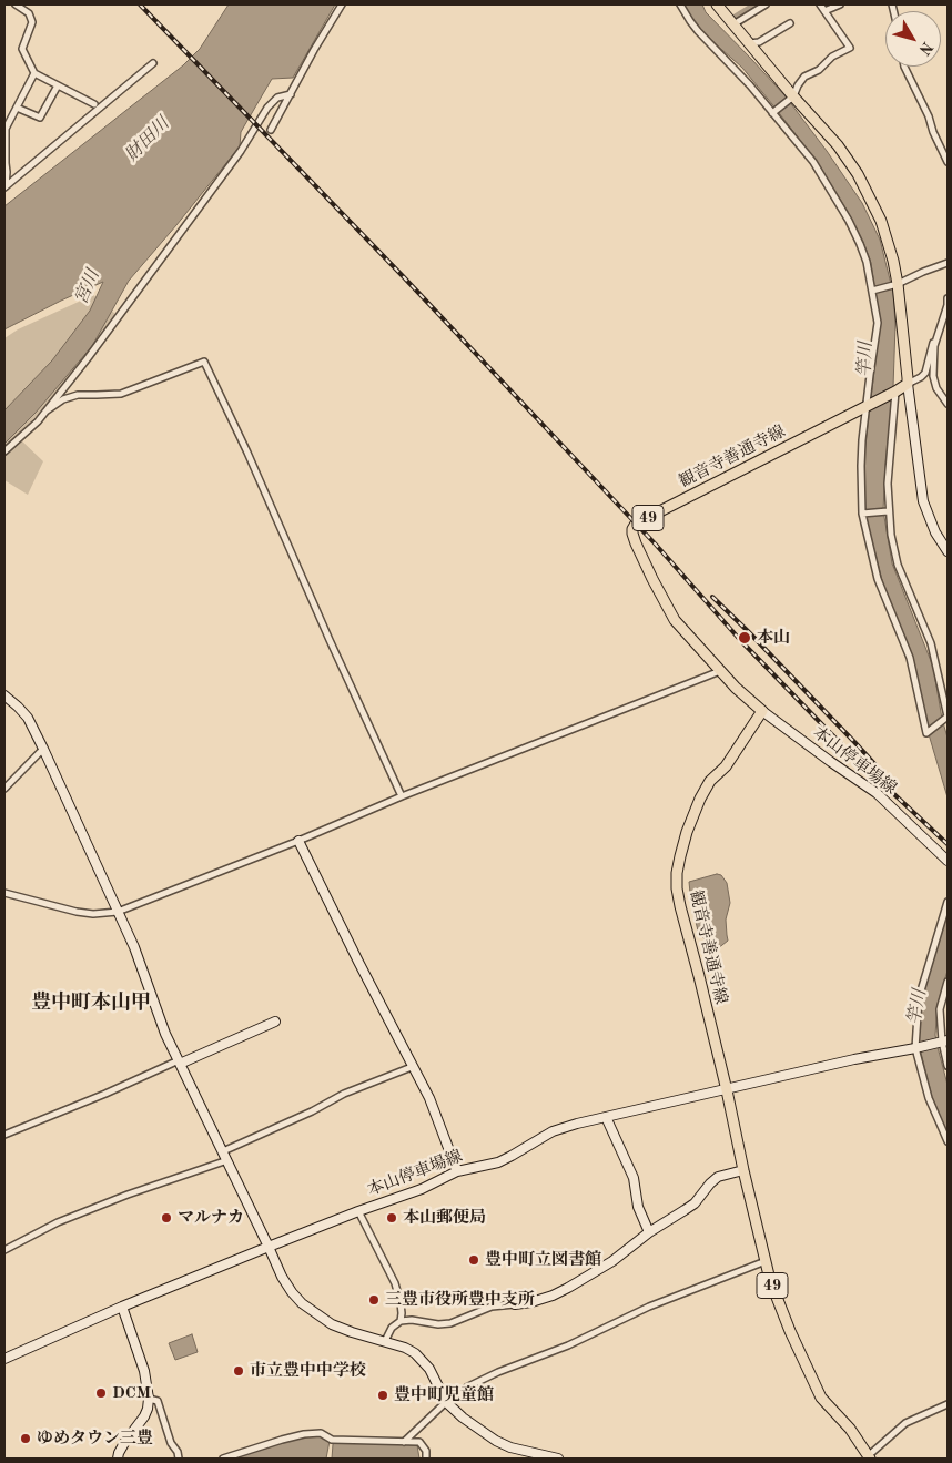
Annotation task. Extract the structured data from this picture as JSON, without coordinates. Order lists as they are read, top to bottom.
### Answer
{
  "streets": {
    "main road": ["観音寺善通寺線", "49"],
    "street": ["本山停車場線"]
  },
  "crossings": [
    ["観音寺善通寺線", "本山停車場線"]
  ],
  "districts": ["豊中町本山甲"],
  "water": ["財田川", "宮川", "竿川"],
  "places": [
    "本山",
    "マルナカ",
    "本山郵便局",
    "豊中町立図書館",
    "三豊市役所豊中支所",
    "市立豊中中学校",
    "DCM",
    "豊中町児童館",
    "ゆめタウン三豊"
  ],
  "north": "bottom right"
}
